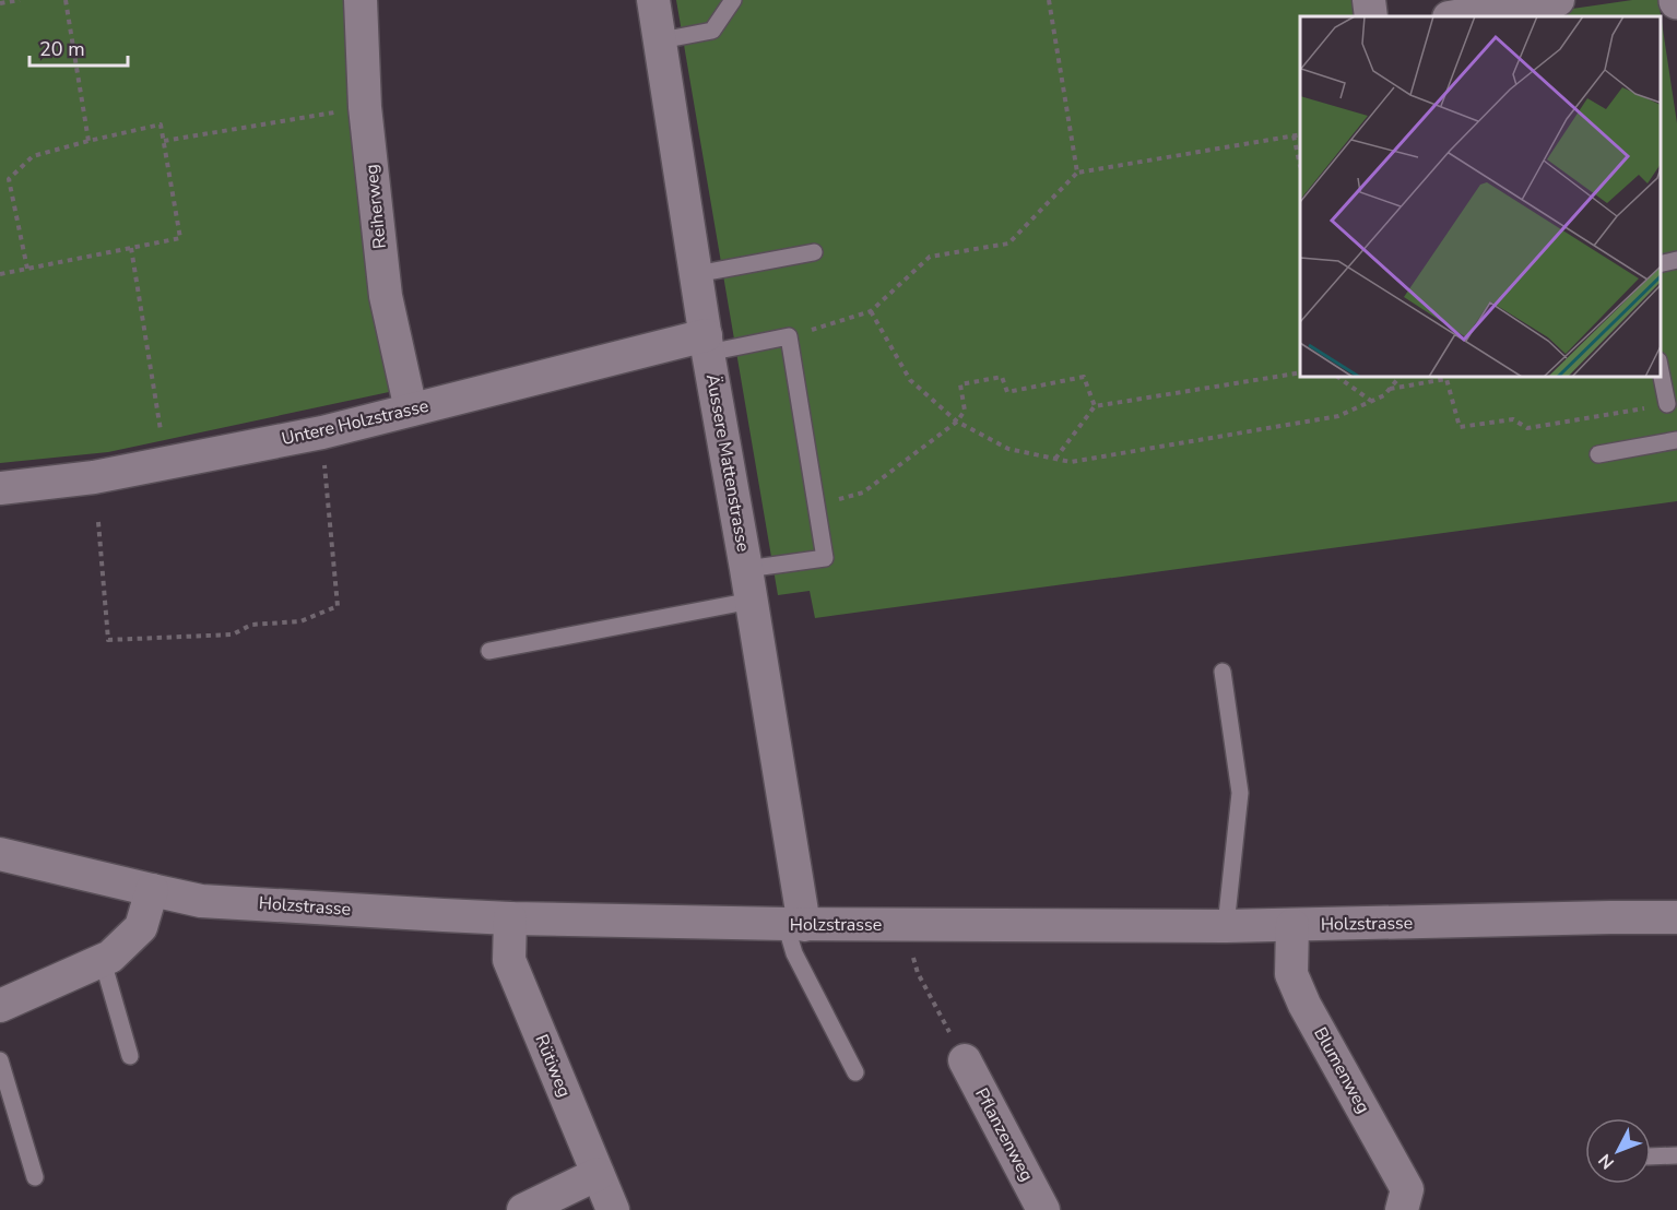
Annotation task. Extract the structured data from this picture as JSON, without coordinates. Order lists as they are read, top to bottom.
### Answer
{
  "streets": {
    "street": [
      "Reiherweg",
      "Untere Holzstrasse",
      "Äussere Mattenstrasse",
      "Holzstrasse",
      "Rütiweg",
      "Blumenweg",
      "Pflanzenweg"
    ]
  },
  "crossings": [
    ["Reiherweg", "Untere Holzstrasse"],
    ["Untere Holzstrasse", "Äussere Mattenstrasse"],
    ["Äussere Mattenstrasse", "Holzstrasse"],
    ["Holzstrasse", "Rütiweg"],
    ["Holzstrasse", "Blumenweg"]
  ],
  "scale_bar": "20 m",
  "north": "bottom left"
}
